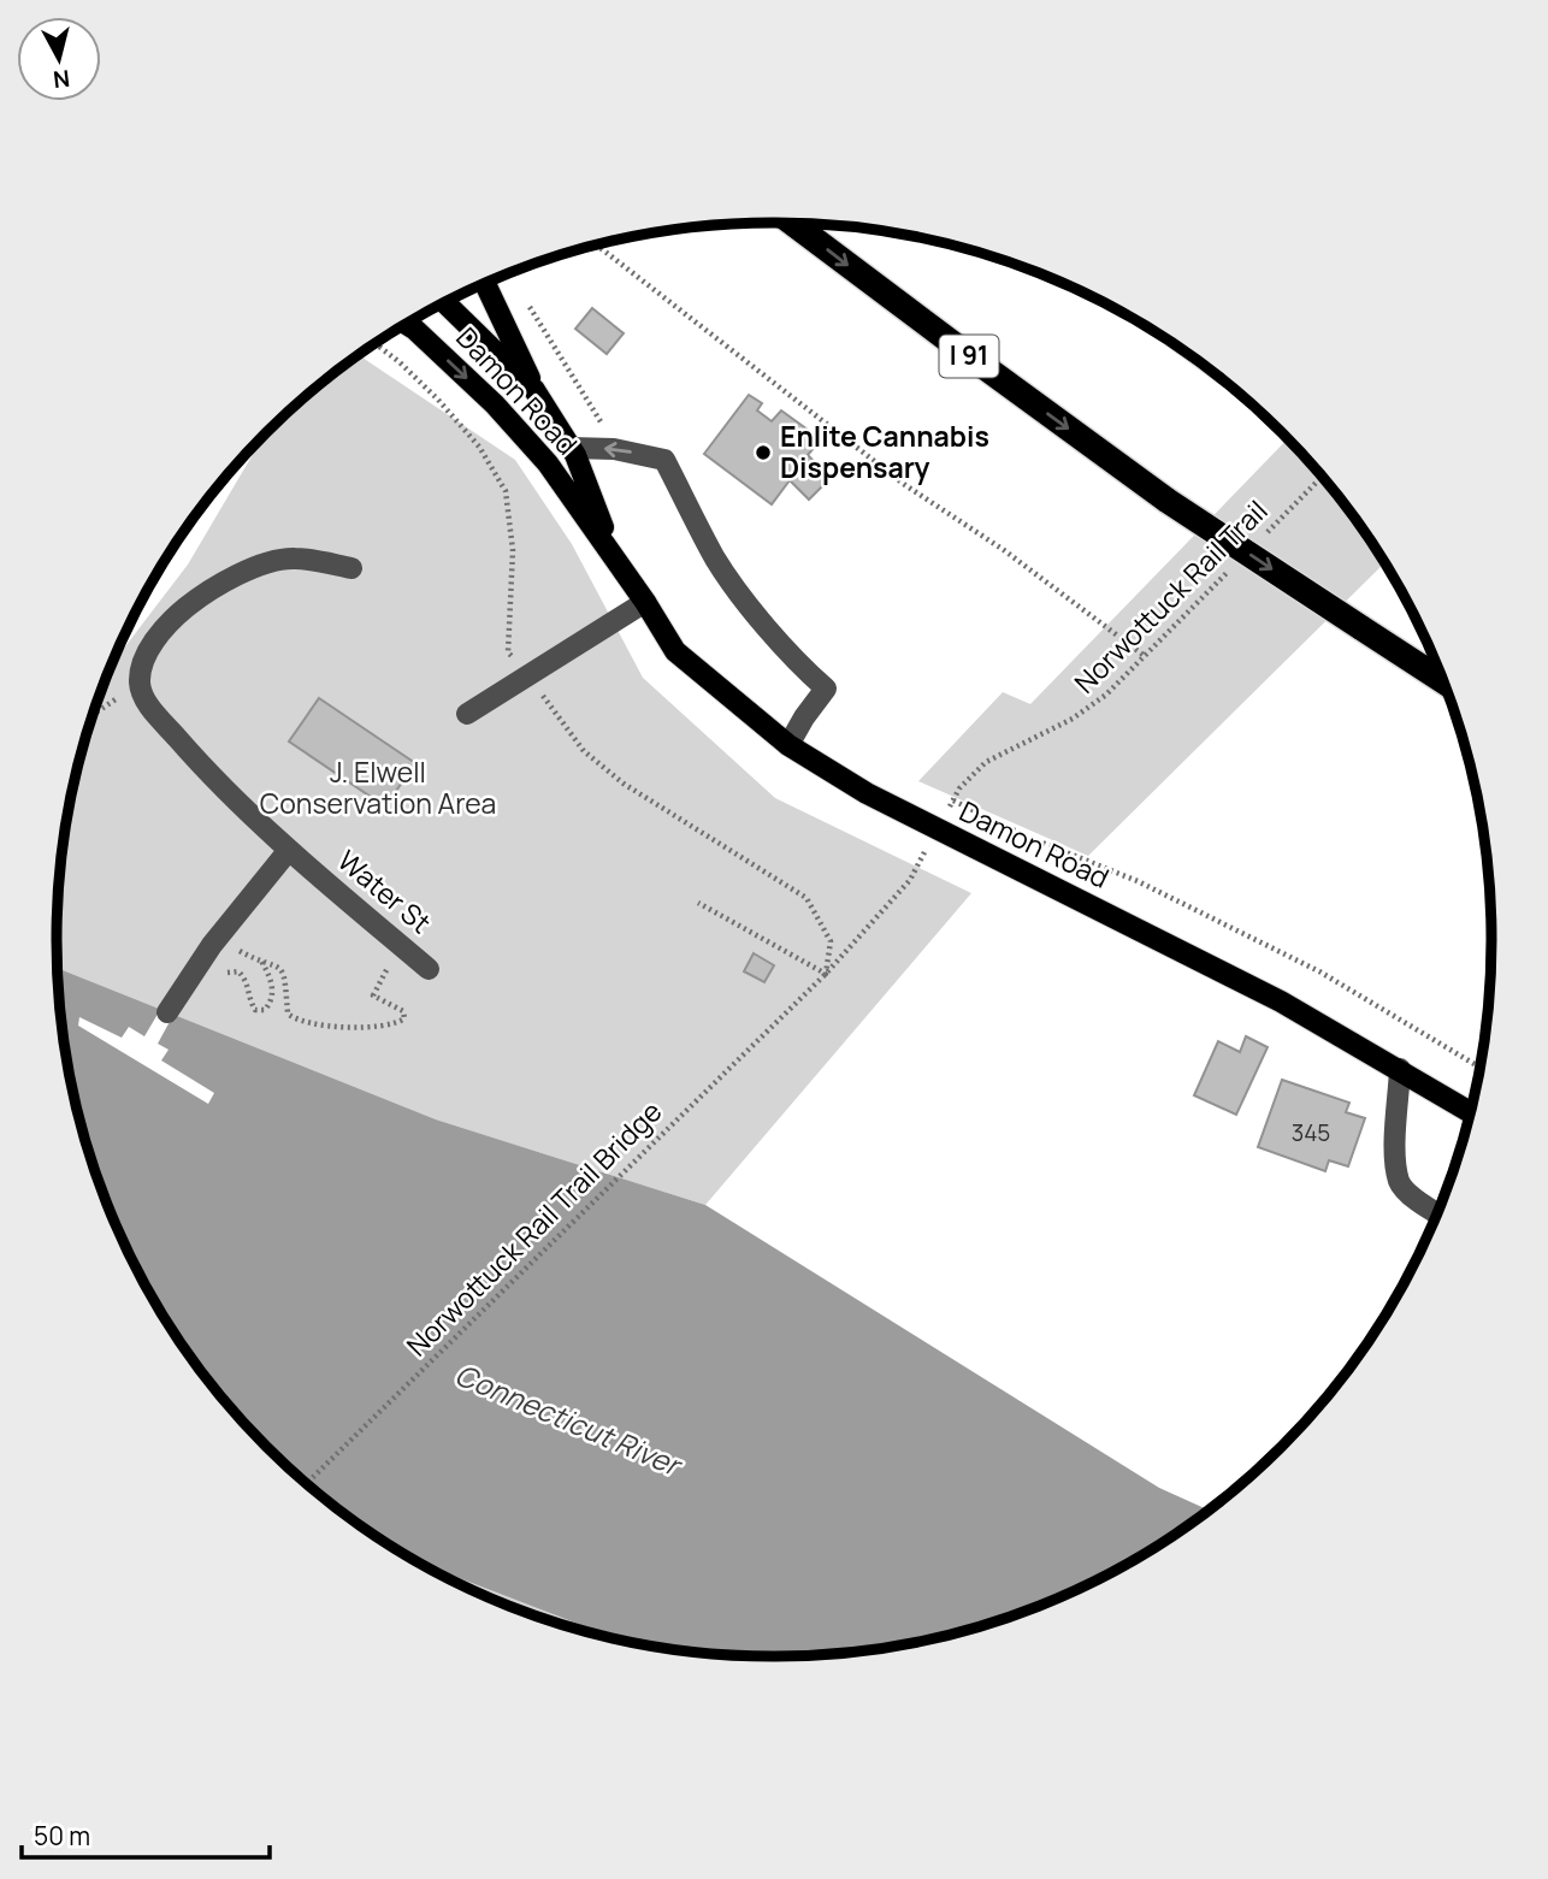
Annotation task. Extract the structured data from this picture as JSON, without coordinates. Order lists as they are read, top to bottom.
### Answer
{
  "streets": {
    "highway": ["I 91"],
    "main road": ["Damon Road"],
    "lane": ["Water St"],
    "path": ["Norwottuck Rail Trail", "Norwottuck Rail Trail Bridge"]
  },
  "water": ["Connecticut River"],
  "parks": ["J. Elwell Conservation Area"],
  "places": ["Enlite Cannabis Dispensary"],
  "house_numbers": ["345"],
  "scale_bar": "50 m",
  "north": "bottom"
}
